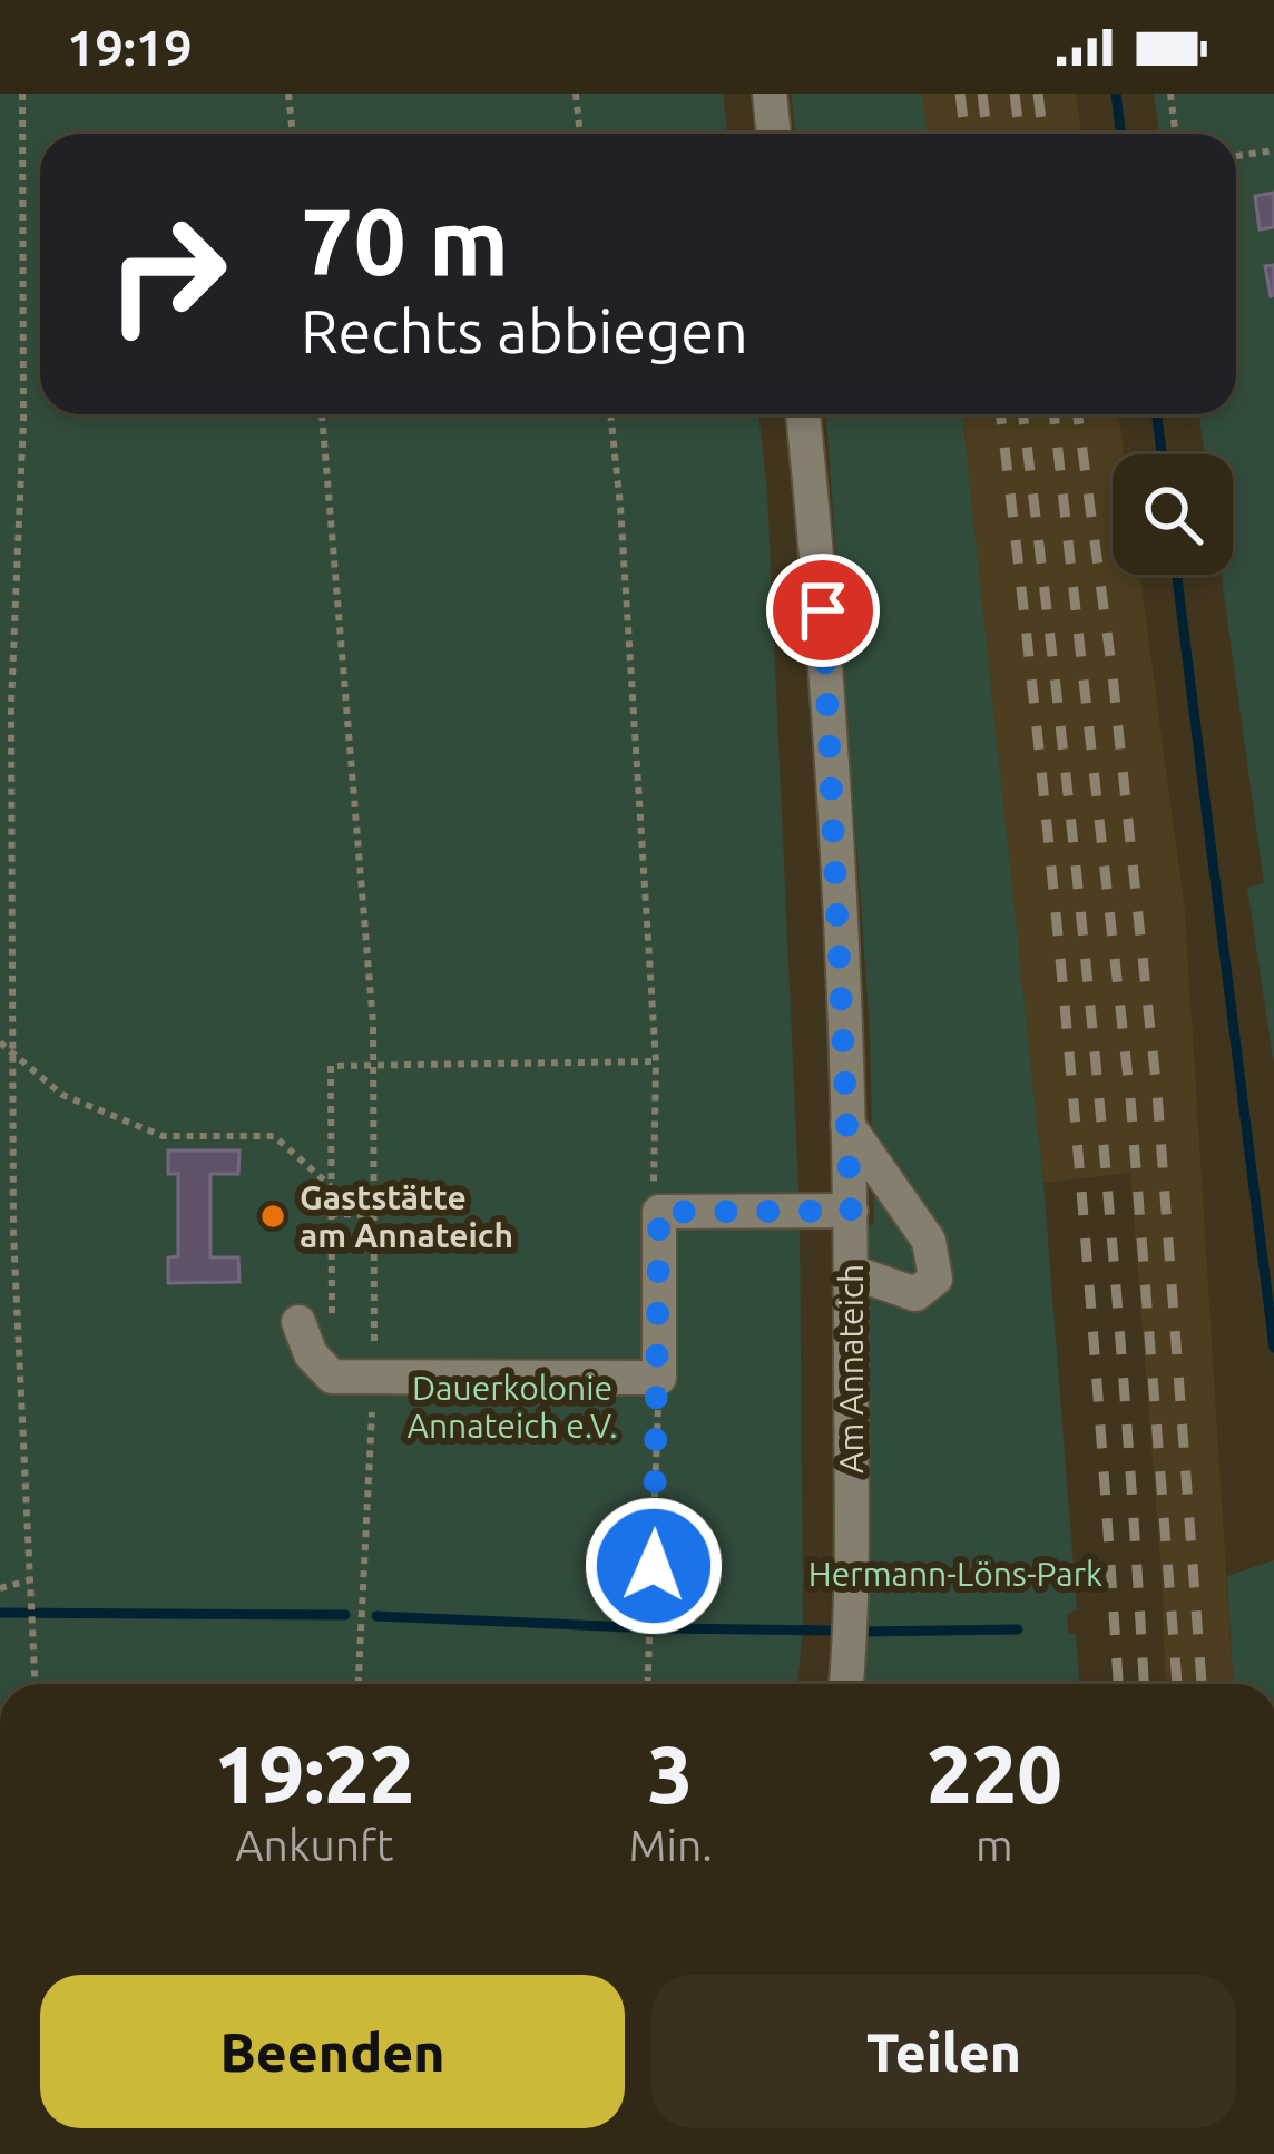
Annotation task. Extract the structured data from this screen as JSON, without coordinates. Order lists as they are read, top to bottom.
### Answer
{
  "streets": {
    "street": ["Am Annateich"]
  },
  "parks": ["Dauerkolonie Annateich e.V.", "Hermann-Löns-Park"],
  "places": ["Gaststätte am Annateich"],
  "page": {
    "status": "19:19",
    "turn": ["70 m", "Rechts abbiegen"],
    "eta": [
      "19:22",
      "Ankunft",
      "3",
      "Min.",
      "220",
      "m"
    ],
    "buttons": ["Beenden", "Teilen"]
  }
}
